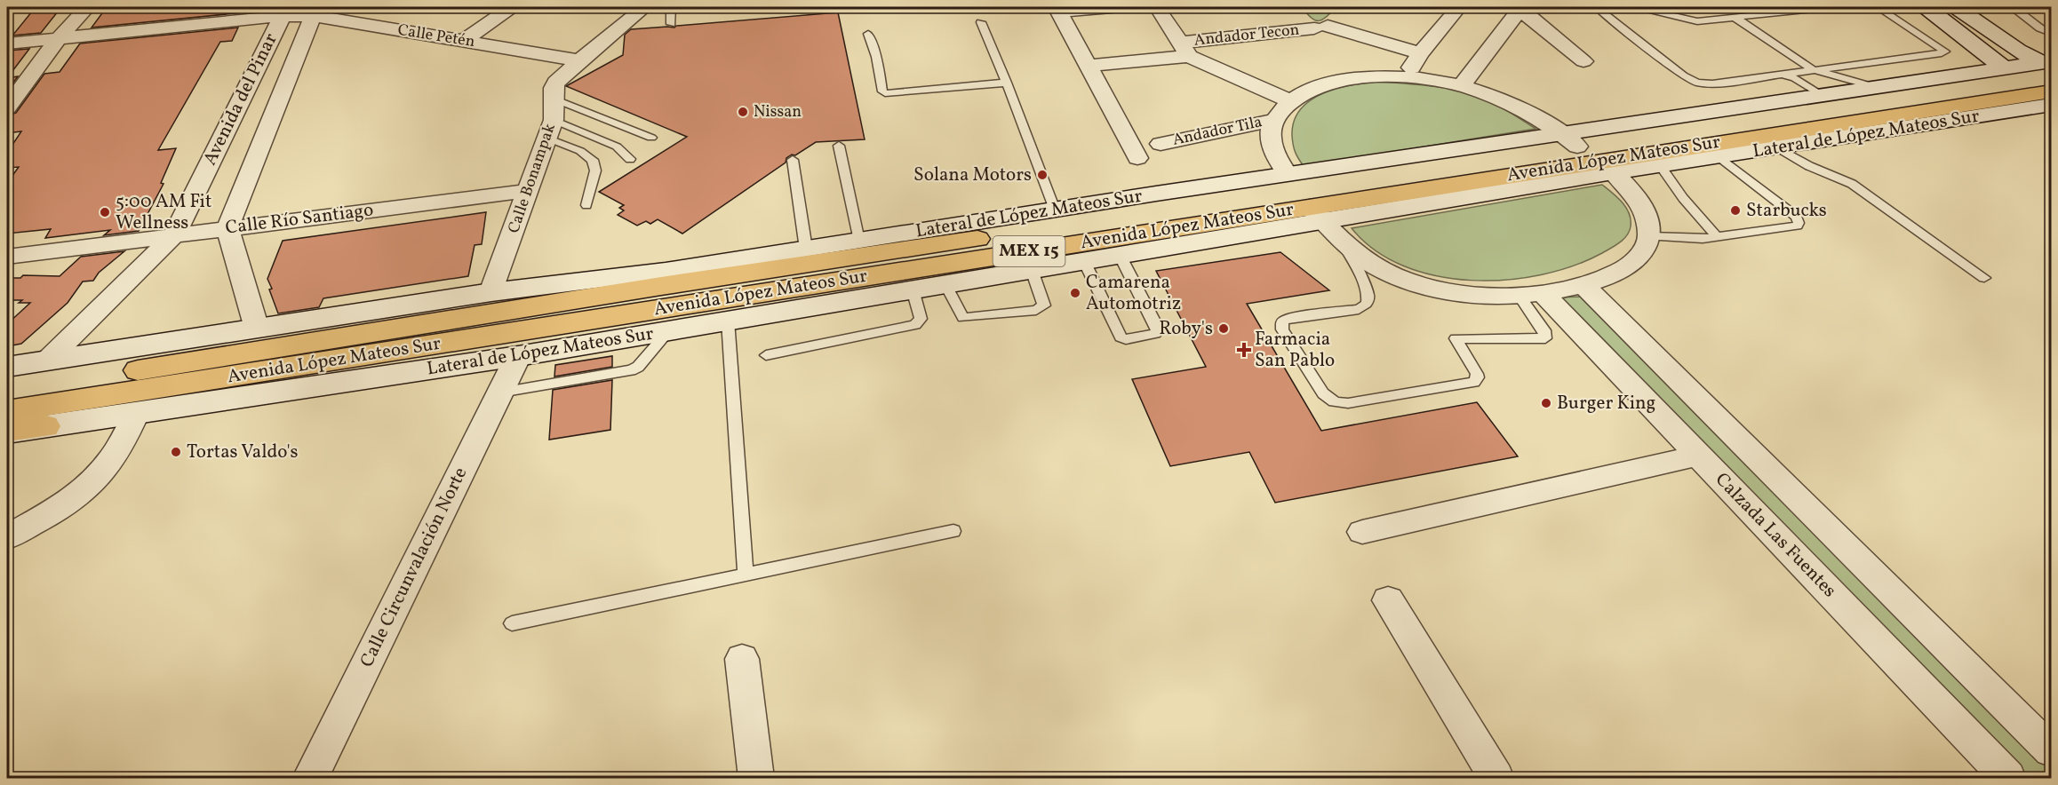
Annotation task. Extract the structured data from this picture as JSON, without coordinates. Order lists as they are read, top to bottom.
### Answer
{
  "streets": {
    "main road": ["Lateral de López Mateos Sur", "Avenida López Mateos Sur", "MEX 15"],
    "street": [
      "Andador Tecon",
      "Calle Petén",
      "Avenida del Pinar",
      "Andador Tila",
      "Calle Bonampak",
      "Calle Río Santiago",
      "Calzada Las Fuentes",
      "Calle Circunvalación Norte"
    ]
  },
  "crossings": [
    ["Calle Petén", "Avenida del Pinar"],
    ["Calle Petén", "Calle Bonampak"],
    ["Avenida del Pinar", "Calle Río Santiago"],
    ["Lateral de López Mateos Sur", "Avenida López Mateos Sur"],
    ["Lateral de López Mateos Sur", "Calle Circunvalación Norte"],
    ["Calle Bonampak", "Calle Río Santiago"]
  ],
  "places": {
    "other": [
      "Nissan",
      "Solana Motors",
      "Starbucks",
      "5:00 AM Fit Wellness",
      "Camarena Automotriz",
      "Roby's",
      "Burger King",
      "Tortas Valdo's"
    ],
    "health": ["Farmacia San Pablo"]
  }
}
